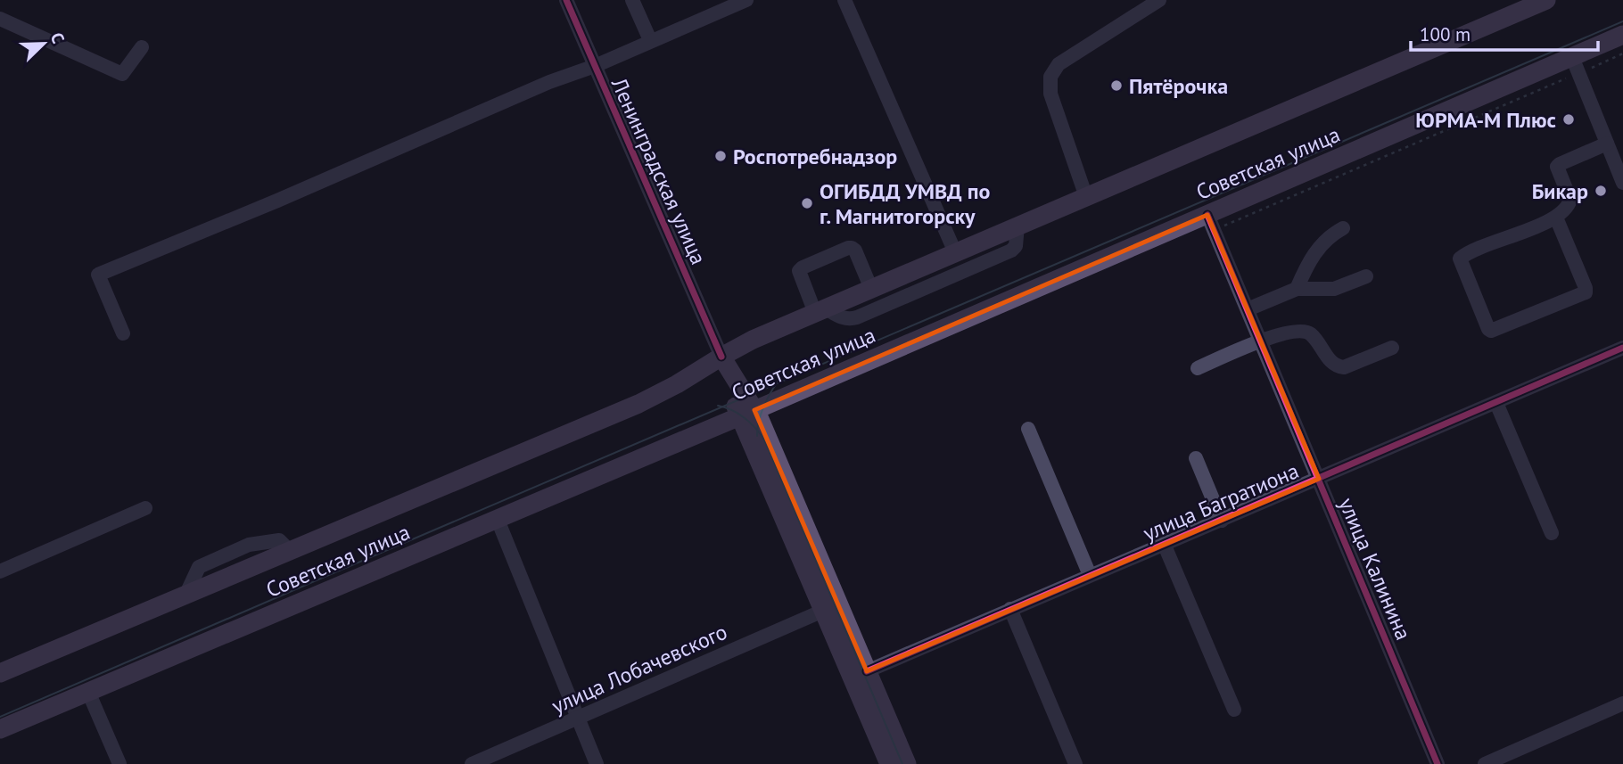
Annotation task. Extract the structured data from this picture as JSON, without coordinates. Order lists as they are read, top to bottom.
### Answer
{
  "streets": {
    "main road": ["Советская улица", "Ленинградская улица"],
    "street": ["улица Багратиона", "улица Калинина", "улица Лобачевского"]
  },
  "crossings": [
    ["Советская улица", "Ленинградская улица"],
    ["Советская улица", "улица Калинина"],
    ["Ленинградская улица", "улица Багратиона"],
    ["Ленинградская улица", "улица Лобачевского"],
    ["улица Багратиона", "улица Калинина"]
  ],
  "places": [
    "Пятёрочка",
    "ЮРМА-М Плюс",
    "Роспотребнадзор",
    "Бикар",
    "ОГИБДД УМВД по г. Магнитогорску"
  ],
  "scale_bar": "100 m",
  "north": "top right"
}
